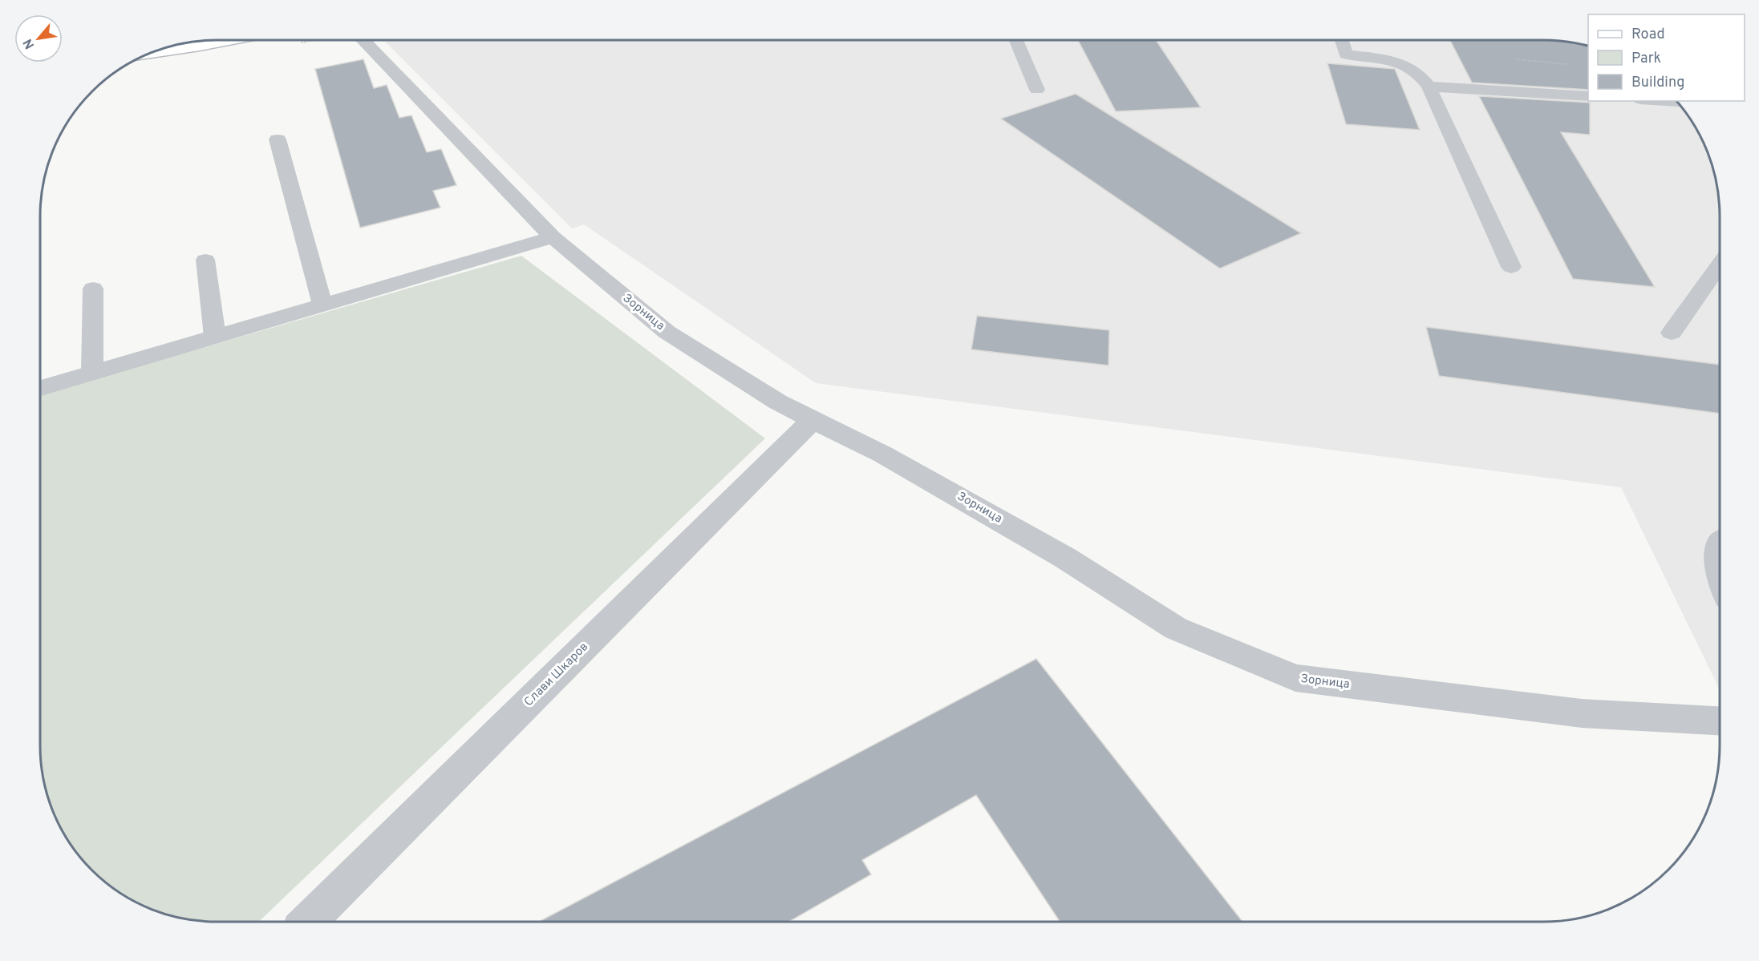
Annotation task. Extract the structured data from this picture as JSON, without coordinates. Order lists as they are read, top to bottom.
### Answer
{
  "streets": {
    "street": ["Зорница", "Слави Шкаров"]
  },
  "crossings": [
    ["Зорница", "Слави Шкаров"]
  ],
  "legend": ["Road", "Park", "Building"],
  "north": "bottom left"
}
